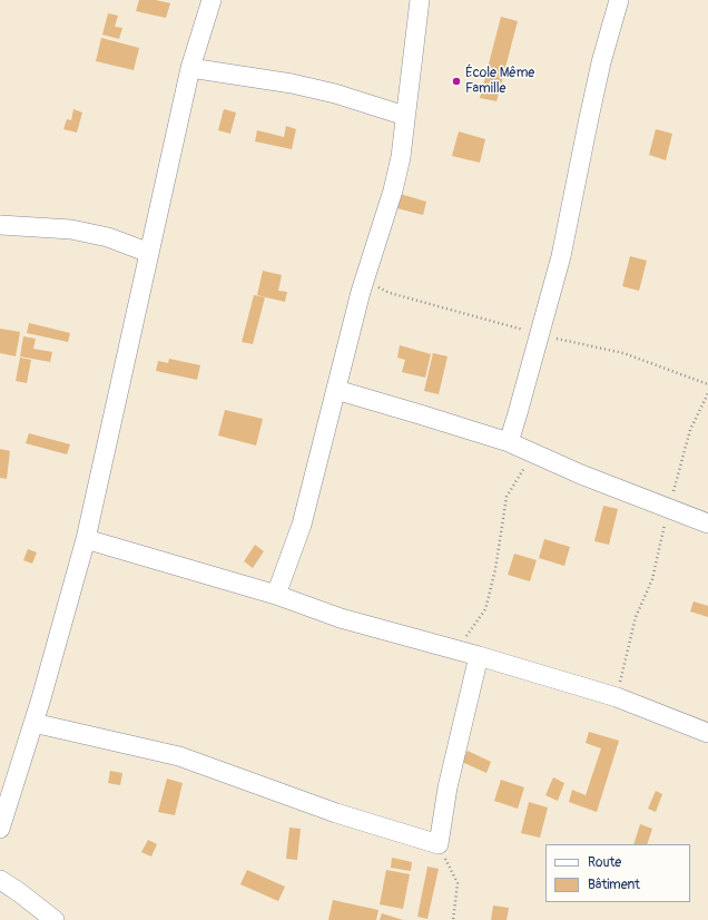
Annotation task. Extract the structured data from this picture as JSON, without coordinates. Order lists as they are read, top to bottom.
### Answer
{
  "places": ["École Même Famille"],
  "legend": ["Route", "Bâtiment"]
}
